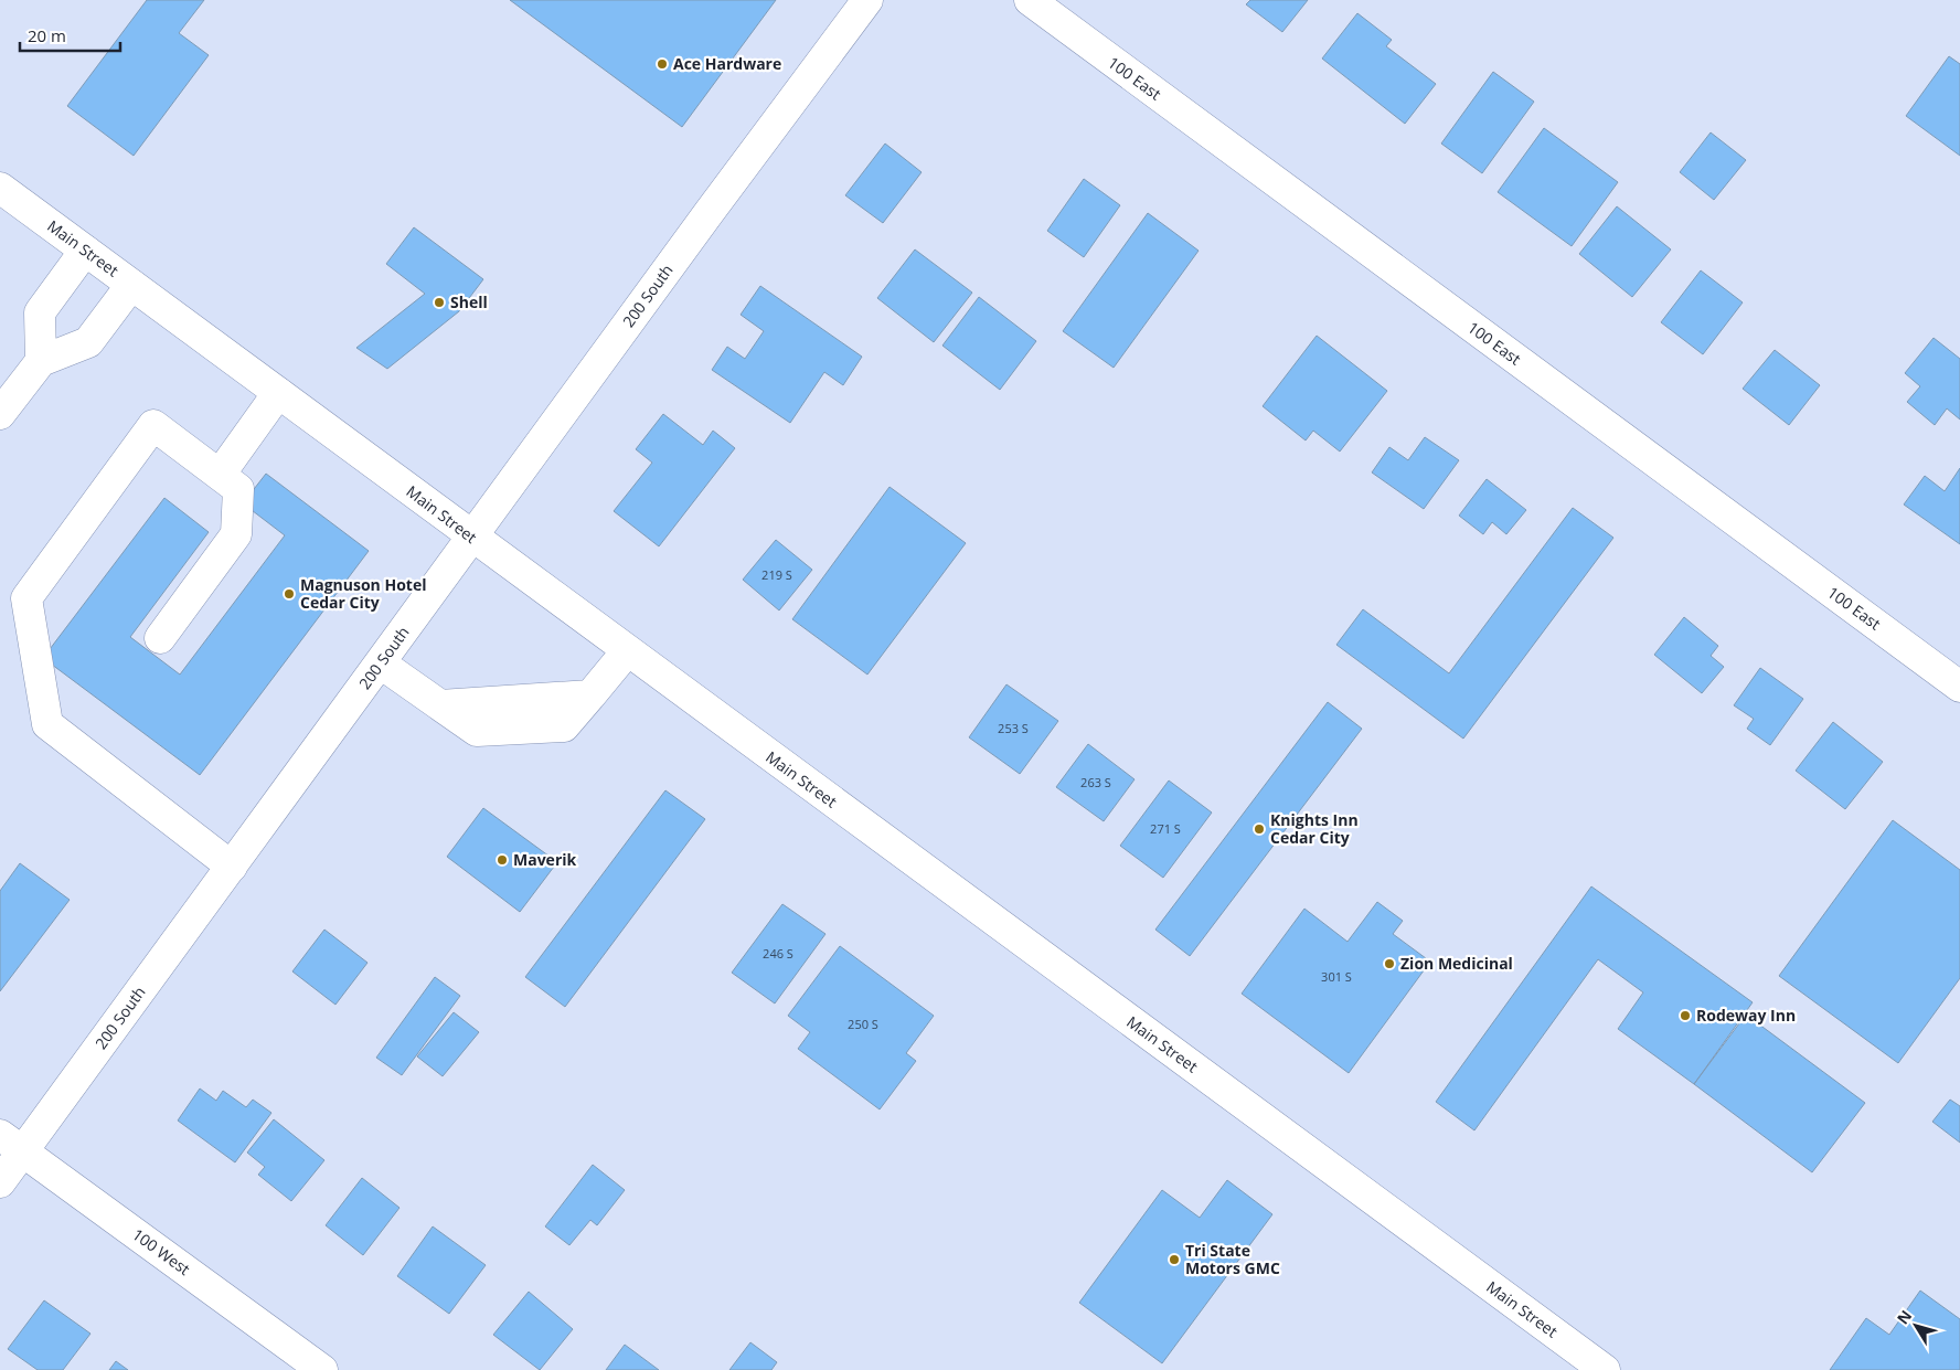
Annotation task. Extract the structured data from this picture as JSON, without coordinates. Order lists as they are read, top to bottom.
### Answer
{
  "streets": {
    "street": [
      "100 East",
      "Main Street",
      "200 South",
      "100 West"
    ]
  },
  "crossings": [
    ["Main Street", "200 South"],
    ["200 South", "100 West"]
  ],
  "places": [
    "Ace Hardware",
    "Shell",
    "Magnuson Hotel Cedar City",
    "Knights Inn Cedar City",
    "Maverik",
    "Zion Medicinal",
    "Rodeway Inn",
    "Tri State Motors GMC"
  ],
  "house_numbers": [
    "219 S",
    "253 S",
    "263 S",
    "271 S",
    "246 S",
    "301 S",
    "250 S"
  ],
  "scale_bar": "20 m",
  "north": "top left"
}
